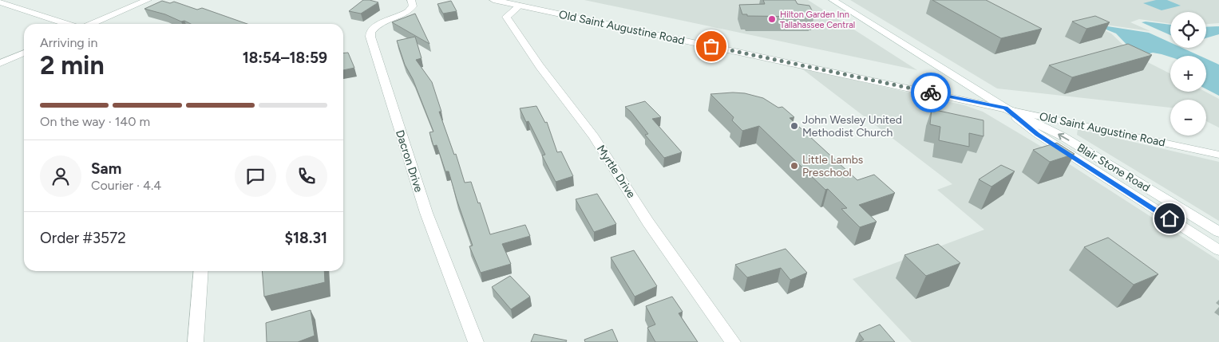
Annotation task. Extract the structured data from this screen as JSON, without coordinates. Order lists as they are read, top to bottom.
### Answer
{
  "streets": {
    "street": [
      "Old Saint Augustine Road",
      "Dacron Drive",
      "Blair Stone Road",
      "Myrtle Drive"
    ]
  },
  "crossings": [
    ["Old Saint Augustine Road", "Blair Stone Road"],
    ["Old Saint Augustine Road", "Myrtle Drive"]
  ],
  "places": ["Hilton Garden Inn Tallahassee Central", "John Wesley United Methodist Church", "Little Lambs Preschool"],
  "page": {
    "map_buttons": ["+", "−"],
    "heading": ["2 min", "Arriving in", "18:54–18:59"],
    "panel": [
      "Sam",
      "Courier · 4.4",
      "Order #3572",
      "$18.31"
    ],
    "bar": "On the way · 140 m"
  }
}
